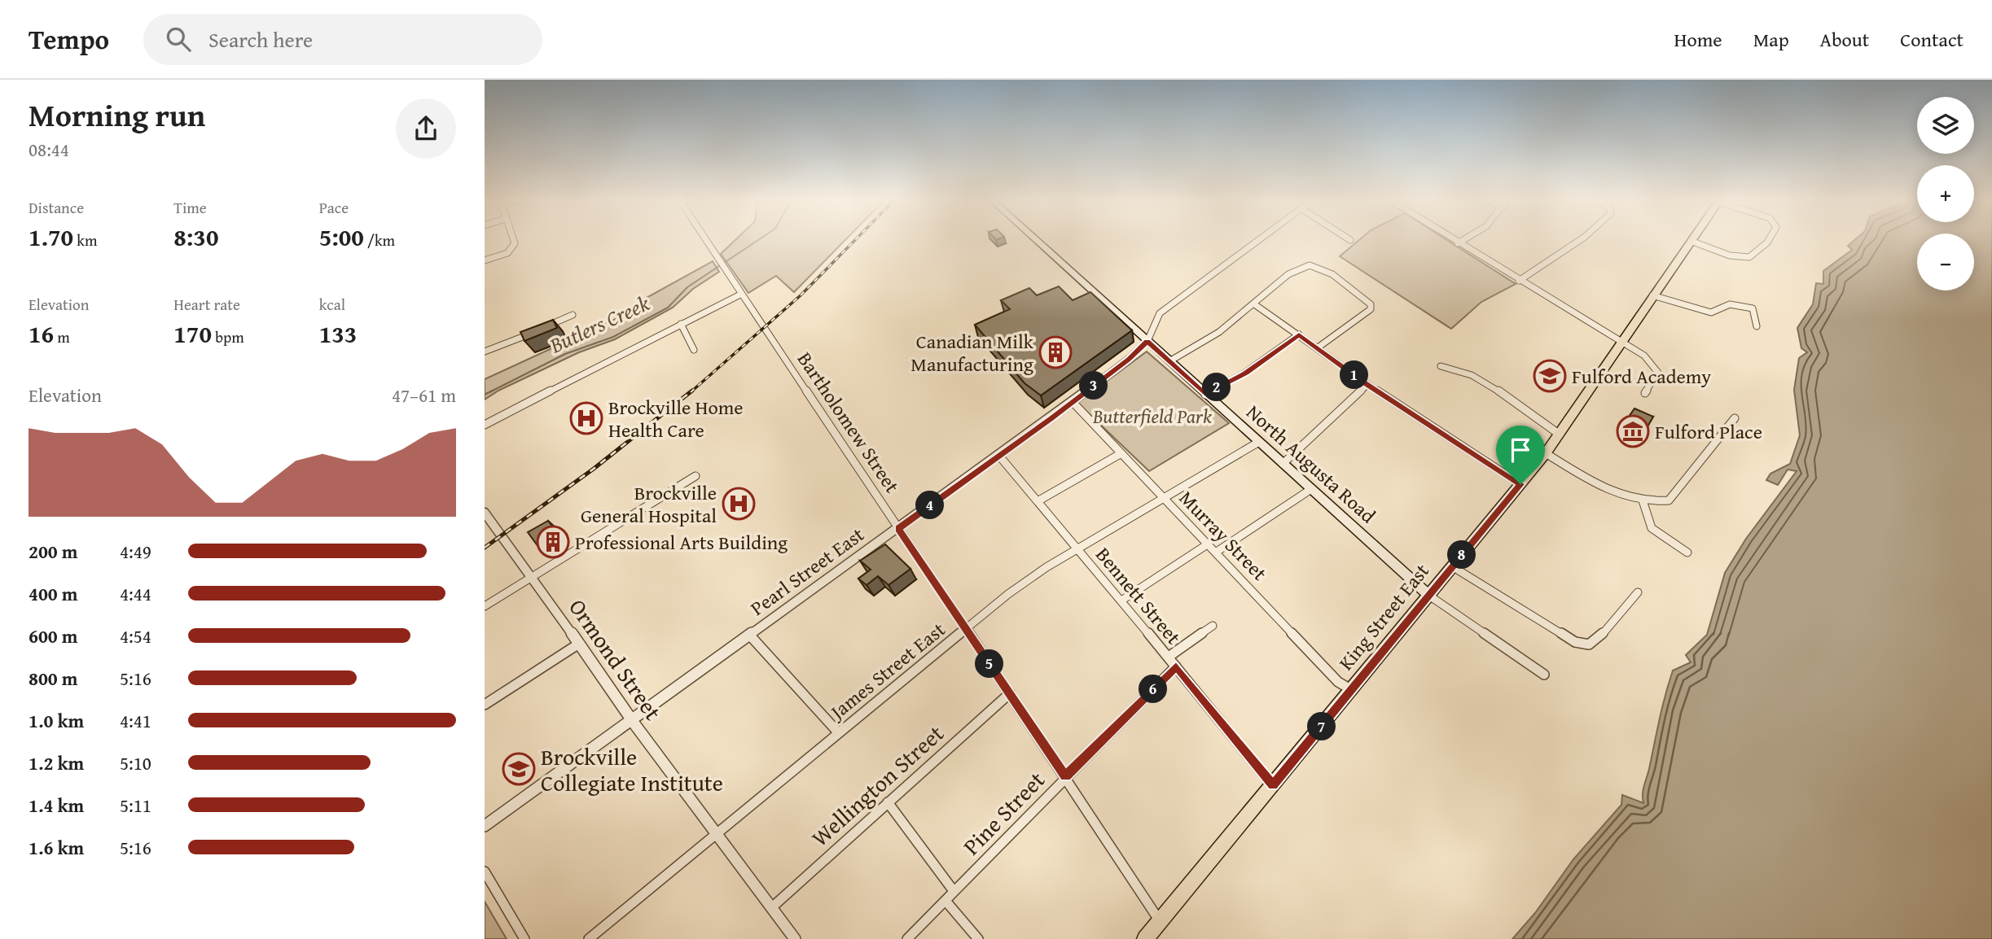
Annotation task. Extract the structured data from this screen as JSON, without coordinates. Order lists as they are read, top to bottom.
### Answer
{
  "streets": {
    "main road": ["North Augusta Road", "King Street East"],
    "street": [
      "Bartholomew Street",
      "Murray Street",
      "Pearl Street East",
      "Bennett Street",
      "Ormond Street",
      "James Street East",
      "Wellington Street",
      "Pine Street"
    ]
  },
  "crossings": [
    ["Bartholomew Street", "Pearl Street East"],
    ["Bartholomew Street", "King Street East"],
    ["Bartholomew Street", "James Street East"],
    ["Bartholomew Street", "Wellington Street"],
    ["Bartholomew Street", "Pine Street"],
    ["North Augusta Road", "Pearl Street East"],
    ["North Augusta Road", "King Street East"],
    ["North Augusta Road", "James Street East"],
    ["Murray Street", "Pearl Street East"],
    ["Murray Street", "King Street East"],
    ["Murray Street", "James Street East"],
    ["Pearl Street East", "Bennett Street"],
    ["Pearl Street East", "Ormond Street"],
    ["Bennett Street", "King Street East"],
    ["Bennett Street", "James Street East"],
    ["Bennett Street", "Pine Street"],
    ["Ormond Street", "James Street East"],
    ["Ormond Street", "Wellington Street"]
  ],
  "water": ["Butlers Creek"],
  "parks": ["Butterfield Park"],
  "places": {
    "building": ["Canadian Milk Manufacturing", "Professional Arts Building"],
    "school or university": ["Fulford Academy", "Brockville Collegiate Institute"],
    "hospital": ["Brockville Home Health Care", "Brockville General Hospital"],
    "museum": ["Fulford Place"]
  },
  "page": {
    "header": "Tempo",
    "search": "Search here",
    "nav": [
      "Home",
      "Map",
      "About",
      "Contact"
    ],
    "heading": ["Morning run", "08:44"],
    "map_buttons": ["+", "−"],
    "stats": [
      ["Distance", "1.70 km"],
      ["Time", "8:30"],
      ["Pace", "5:00 /km"],
      ["Elevation", "16 m"],
      ["Heart rate", "170 bpm"],
      ["kcal", "133"]
    ],
    "pins": [
      "1",
      "3",
      "2",
      "4",
      "8",
      "5",
      "6",
      "7"
    ],
    "chart": ["Elevation", "47–61 m"],
    "list": [
      {
        "name": "200 m",
        "note": "4:49"
      },
      {
        "name": "400 m",
        "note": "4:44"
      },
      {
        "name": "600 m",
        "note": "4:54"
      },
      {
        "name": "800 m",
        "note": "5:16"
      },
      {
        "name": "1.0 km",
        "note": "4:41"
      },
      {
        "name": "1.2 km",
        "note": "5:10"
      },
      {
        "name": "1.4 km",
        "note": "5:11"
      },
      {
        "name": "1.6 km",
        "note": "5:16"
      }
    ]
  }
}
